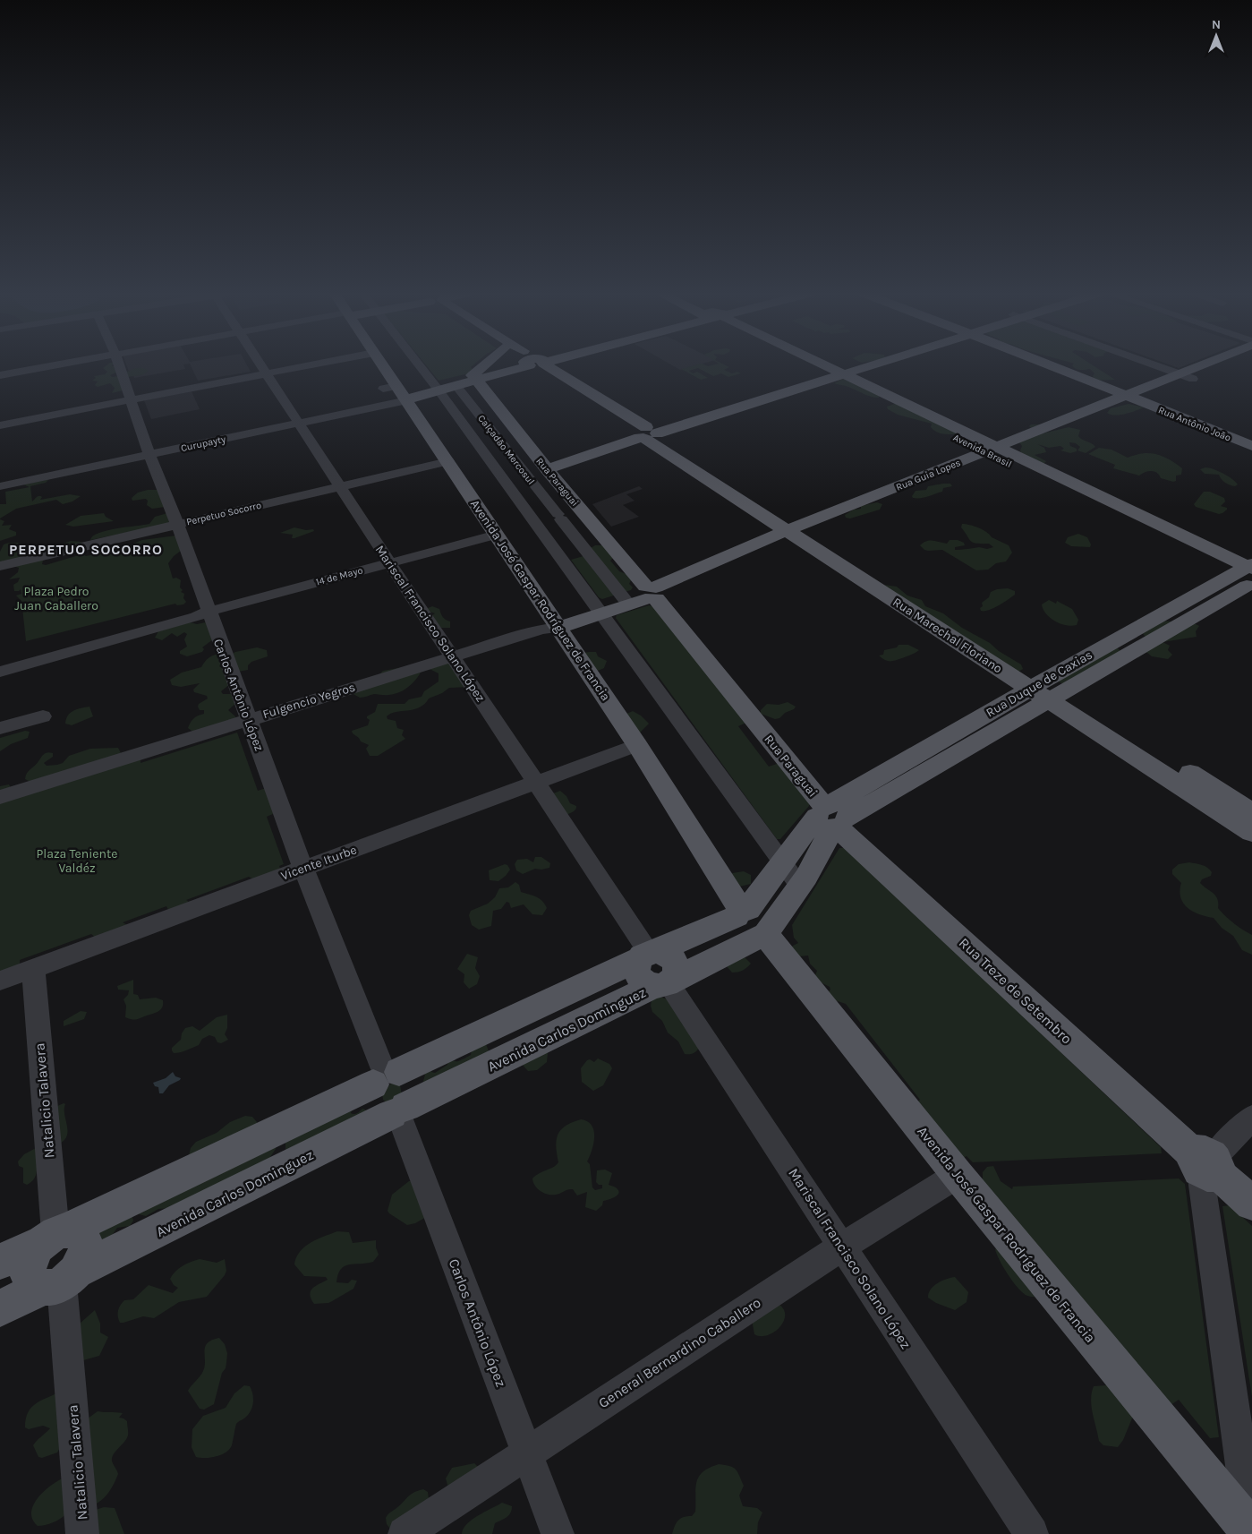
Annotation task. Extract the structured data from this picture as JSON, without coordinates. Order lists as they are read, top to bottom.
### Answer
{
  "streets": {
    "main road": [
      "Rua Antônio João",
      "Avenida Brasil",
      "Rua Guia Lopes",
      "Rua Paraguai",
      "Avenida José Gaspar Rodríguez de Francia",
      "Rua Marechal Floriano",
      "Rua Duque de Caxias",
      "Rua Treze de Setembro",
      "Avenida Carlos Dominguez"
    ],
    "street": [
      "Curupayty",
      "Calçadão Mercosul",
      "Perpetuo Socorro",
      "14 de Mayo",
      "Mariscal Francisco Solano López",
      "Carlos Antônio López",
      "Fulgencio Yegros",
      "Vicente Iturbe",
      "Natalicio Talavera",
      "General Bernardino Caballero"
    ]
  },
  "crossings": [
    ["Rua Antônio João", "Rua Guia Lopes"],
    ["Curupayty", "Avenida José Gaspar Rodríguez de Francia"],
    ["Curupayty", "Mariscal Francisco Solano López"],
    ["Curupayty", "Carlos Antônio López"],
    ["Calçadão Mercosul", "Rua Guia Lopes"],
    ["Calçadão Mercosul", "Rua Paraguai"],
    ["Avenida Brasil", "Rua Guia Lopes"],
    ["Avenida Brasil", "Rua Duque de Caxias"],
    ["Rua Guia Lopes", "Rua Paraguai"],
    ["Rua Guia Lopes", "Avenida José Gaspar Rodríguez de Francia"],
    ["Rua Guia Lopes", "Rua Marechal Floriano"],
    ["Rua Guia Lopes", "Fulgencio Yegros"],
    ["Rua Paraguai", "Rua Duque de Caxias"],
    ["Rua Paraguai", "Rua Treze de Setembro"],
    ["Perpetuo Socorro", "Avenida José Gaspar Rodríguez de Francia"],
    ["Perpetuo Socorro", "Mariscal Francisco Solano López"],
    ["Perpetuo Socorro", "Carlos Antônio López"],
    ["14 de Mayo", "Avenida José Gaspar Rodríguez de Francia"],
    ["14 de Mayo", "Mariscal Francisco Solano López"],
    ["14 de Mayo", "Carlos Antônio López"],
    ["Avenida José Gaspar Rodríguez de Francia", "Rua Duque de Caxias"],
    ["Avenida José Gaspar Rodríguez de Francia", "Fulgencio Yegros"],
    ["Avenida José Gaspar Rodríguez de Francia", "Vicente Iturbe"],
    ["Avenida José Gaspar Rodríguez de Francia", "Avenida Carlos Dominguez"],
    ["Avenida José Gaspar Rodríguez de Francia", "General Bernardino Caballero"],
    ["Mariscal Francisco Solano López", "Fulgencio Yegros"],
    ["Mariscal Francisco Solano López", "Vicente Iturbe"],
    ["Mariscal Francisco Solano López", "Avenida Carlos Dominguez"],
    ["Mariscal Francisco Solano López", "General Bernardino Caballero"],
    ["Rua Marechal Floriano", "Rua Duque de Caxias"],
    ["Rua Duque de Caxias", "Rua Treze de Setembro"],
    ["Rua Duque de Caxias", "Avenida Carlos Dominguez"],
    ["Carlos Antônio López", "Fulgencio Yegros"],
    ["Carlos Antônio López", "Vicente Iturbe"],
    ["Carlos Antônio López", "Avenida Carlos Dominguez"],
    ["Carlos Antônio López", "General Bernardino Caballero"],
    ["Vicente Iturbe", "Natalicio Talavera"],
    ["Avenida Carlos Dominguez", "Natalicio Talavera"]
  ],
  "districts": ["PERPETUO SOCORRO"],
  "parks": ["Plaza Pedro Juan Caballero", "Plaza Teniente Valdéz"],
  "north": "top"
}
